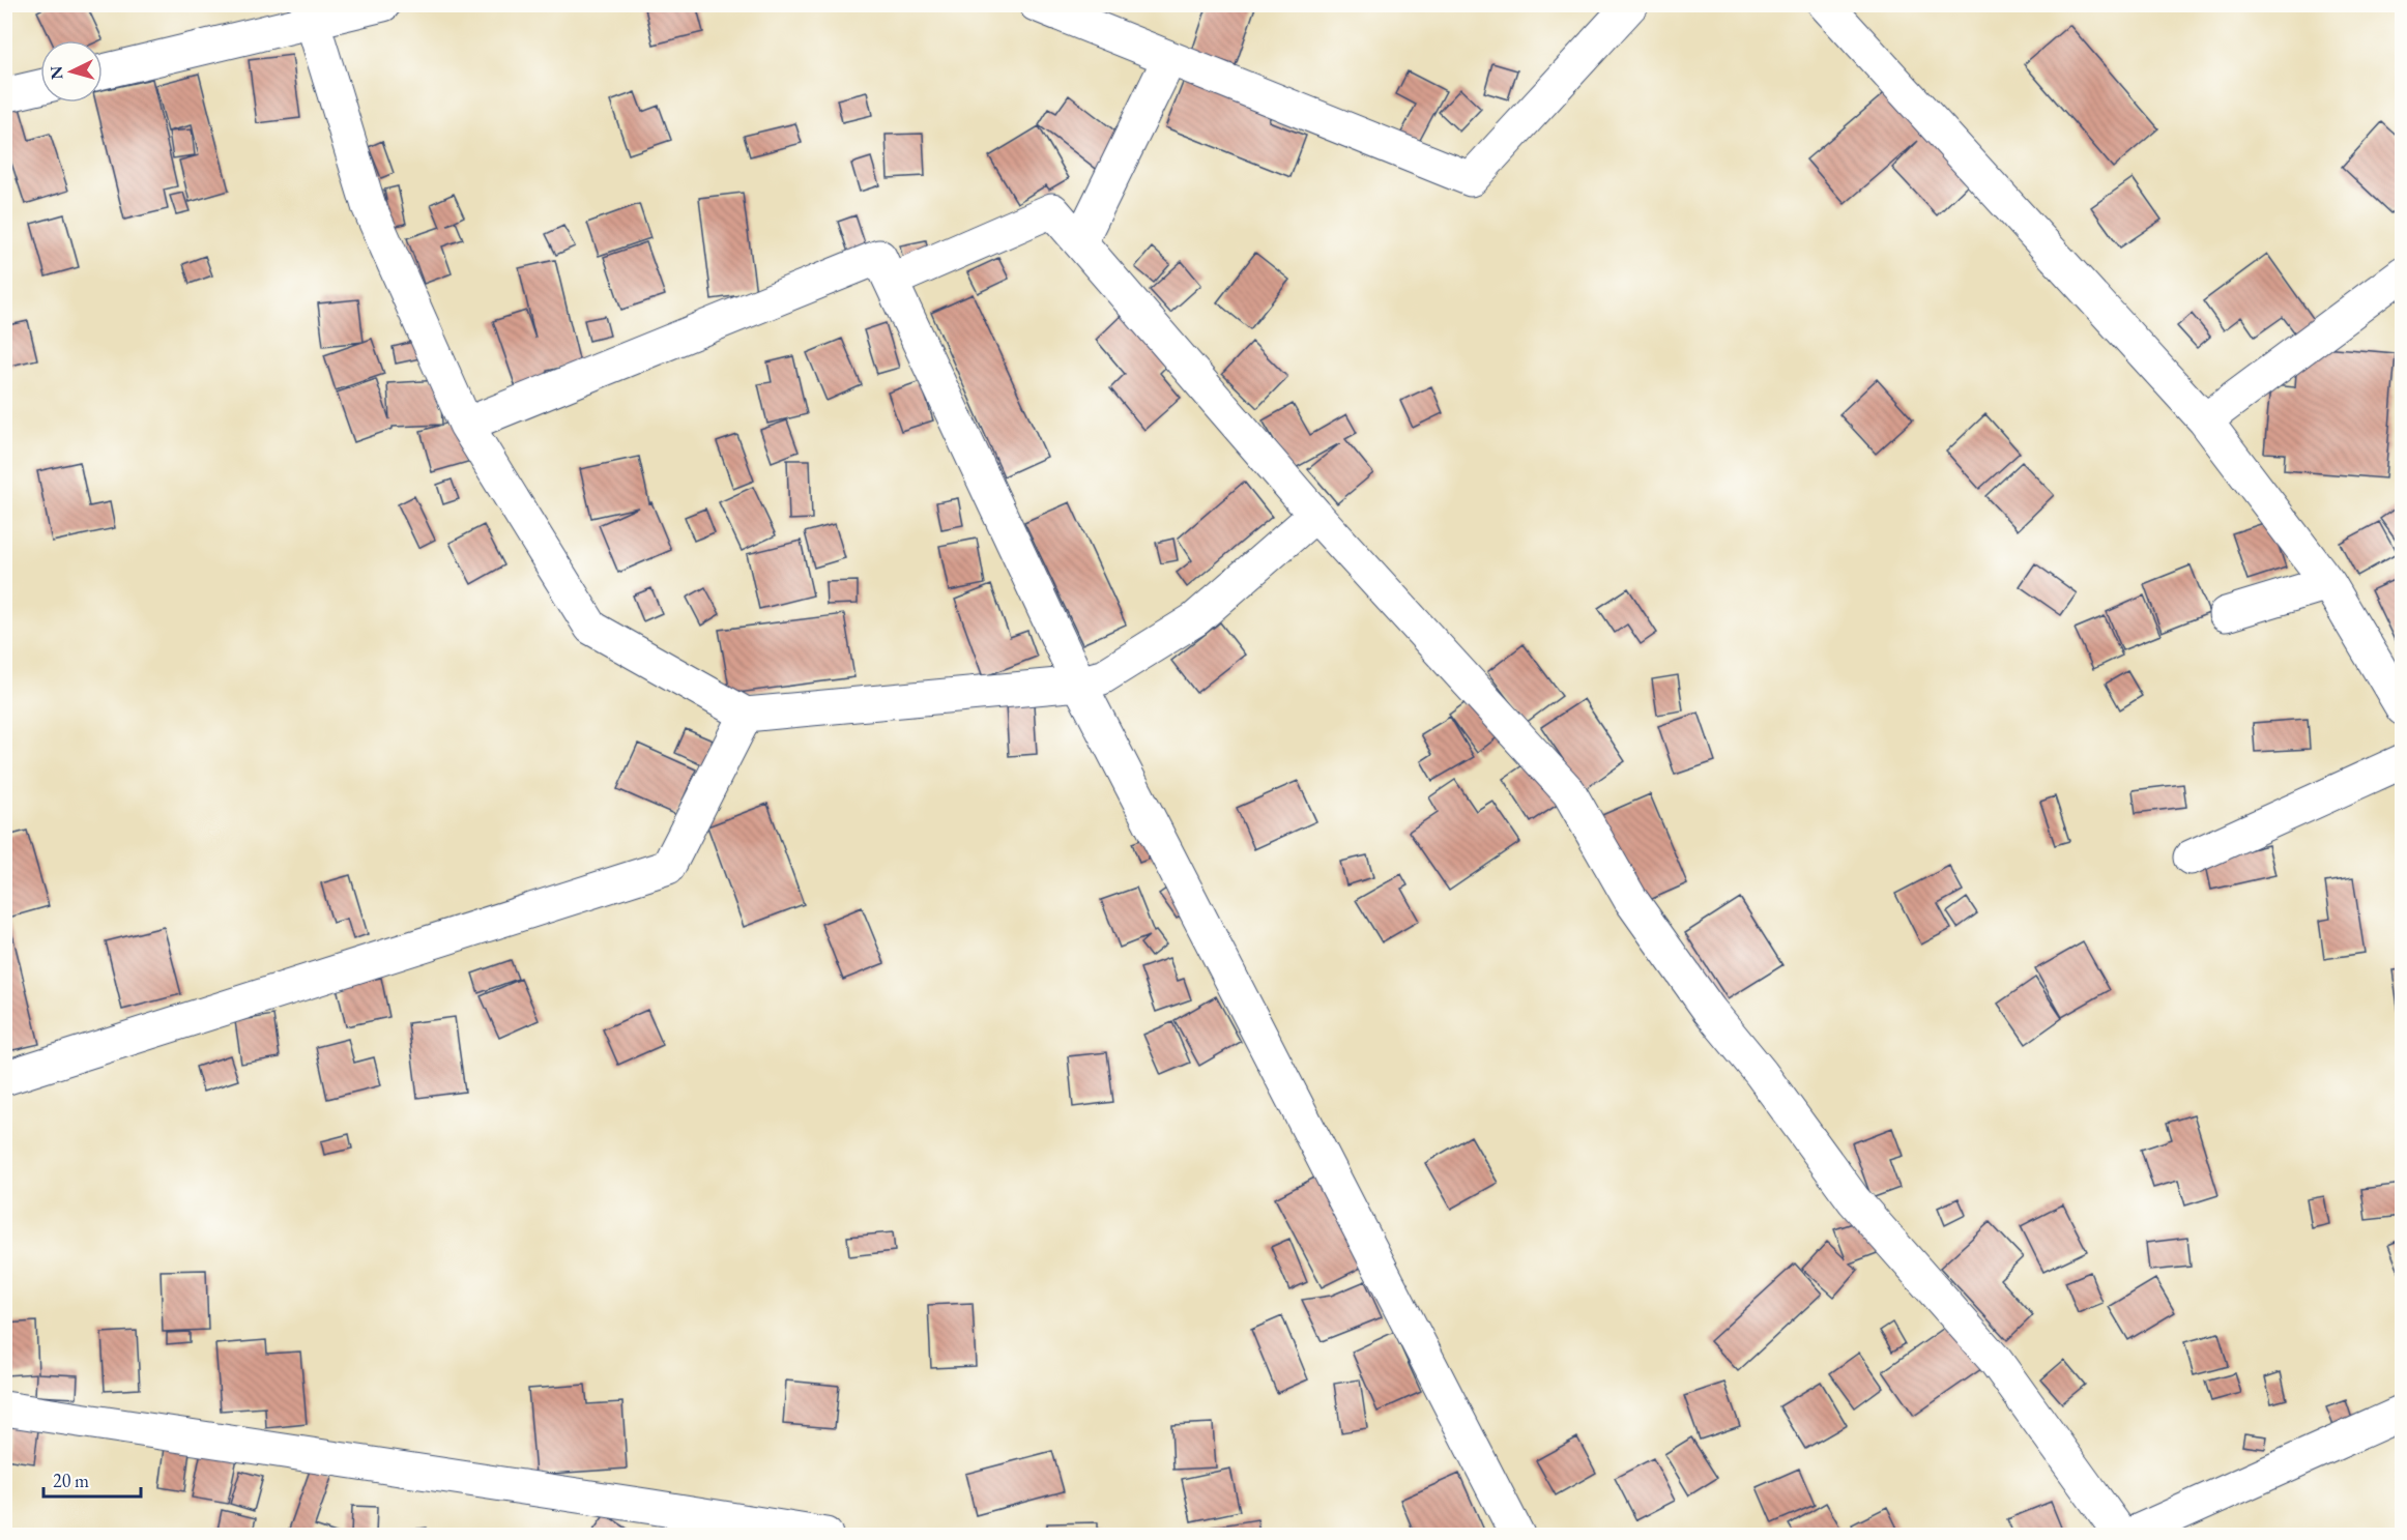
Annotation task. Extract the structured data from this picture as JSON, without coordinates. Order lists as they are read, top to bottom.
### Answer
{
  "scale_bar": "20 m",
  "north": "left"
}
